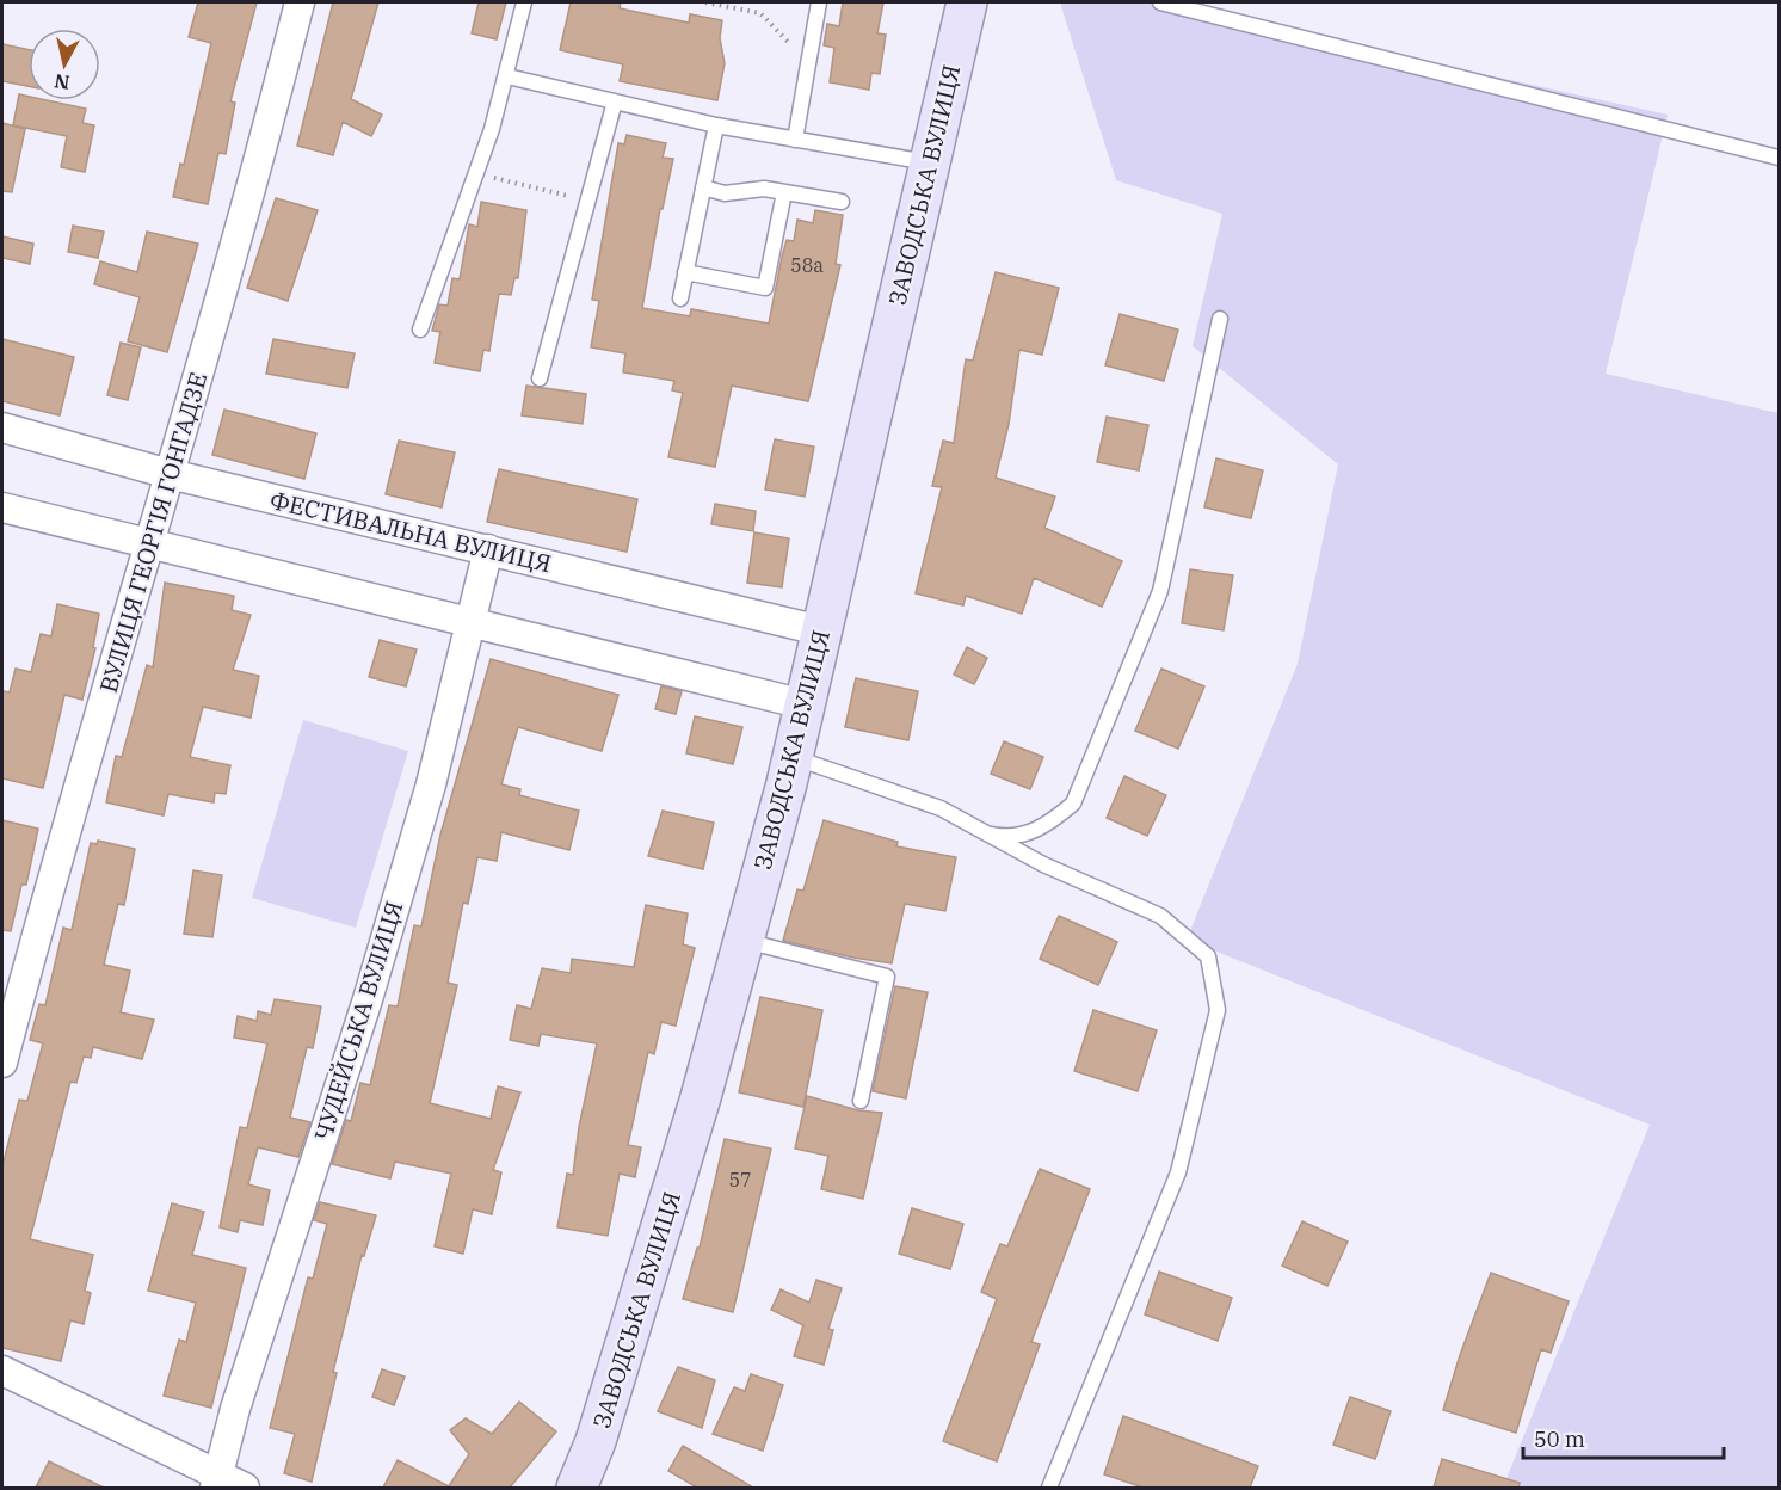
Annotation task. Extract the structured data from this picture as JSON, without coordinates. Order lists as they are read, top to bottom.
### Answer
{
  "streets": {
    "main road": ["ЗАВОДСЬКА ВУЛИЦЯ"],
    "street": ["ФЕСТИВАЛЬНА ВУЛИЦЯ", "ВУЛИЦЯ ГЕОРГІЯ ГОНГАДЗЕ", "ЧУДЕЙСЬКА ВУЛИЦЯ"]
  },
  "crossings": [
    ["ЗАВОДСЬКА ВУЛИЦЯ", "ФЕСТИВАЛЬНА ВУЛИЦЯ"],
    ["ФЕСТИВАЛЬНА ВУЛИЦЯ", "ВУЛИЦЯ ГЕОРГІЯ ГОНГАДЗЕ"],
    ["ФЕСТИВАЛЬНА ВУЛИЦЯ", "ЧУДЕЙСЬКА ВУЛИЦЯ"]
  ],
  "house_numbers": ["58а", "57"],
  "scale_bar": "50 m",
  "north": "bottom"
}
